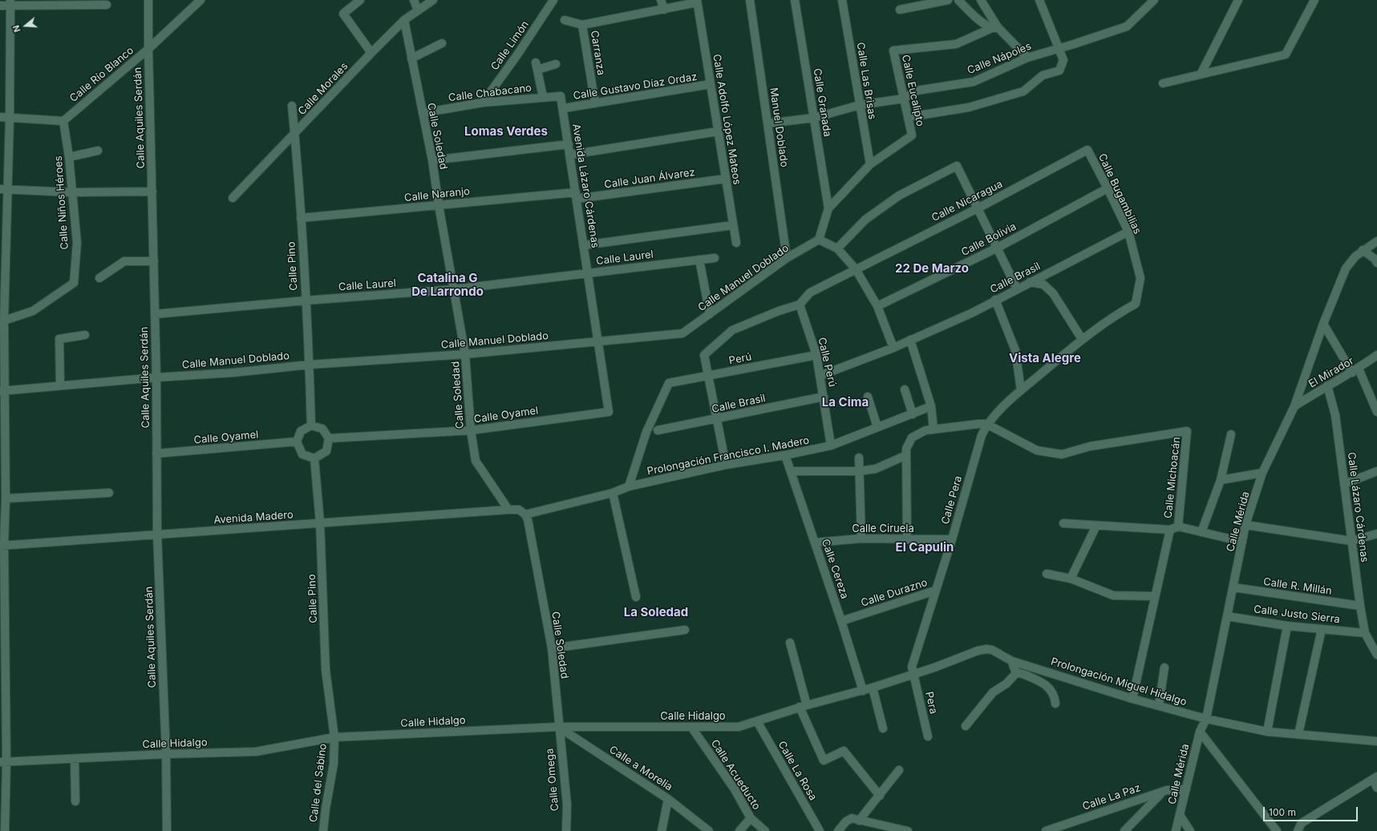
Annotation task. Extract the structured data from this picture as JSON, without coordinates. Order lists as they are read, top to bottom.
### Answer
{
  "streets": {
    "street": [
      "Calle Limón",
      "Carranza",
      "Calle Nápoles",
      "Calle Río Blanco",
      "Calle Las Brisas",
      "Calle Gustavo Díaz Ordaz",
      "Calle Morales",
      "Calle Eucalipto",
      "Calle Chabacano",
      "Calle Granada",
      "Calle Aquiles Serdán",
      "Calle Adolfo López Mateos",
      "Manuel Doblado",
      "Calle Soledad",
      "Calle Juan Álvarez",
      "Avenida Lázaro Cárdenas",
      "Calle Bugambilias",
      "Calle Naranjo",
      "Calle Nicaragua",
      "Calle Niños Héroes",
      "Calle Bolivia",
      "Calle Laurel",
      "Calle Pino",
      "Calle Manuel Doblado",
      "Calle Brasil",
      "Perú",
      "Calle Perú",
      "El Mirador",
      "Calle Oyamel",
      "Prolongación Francisco I. Madero",
      "Calle Michoacán",
      "Calle Pera",
      "Calle Lázaro Cárdenas",
      "Avenida Madero",
      "Calle Mérida",
      "Calle Ciruela",
      "Calle Cereza",
      "Calle R. Millán",
      "Calle Durazno",
      "Calle Justo Sierra",
      "Prolongación Miguel Hidalgo",
      "Pera",
      "Calle Hidalgo",
      "Calle a Morelia",
      "Calle La Rosa",
      "Calle Acueducto",
      "Calle Omega",
      "Calle del Sabino",
      "Calle La Paz"
    ]
  },
  "crossings": [
    ["Calle Limón", "Calle Chabacano"],
    ["Carranza", "Calle Gustavo Díaz Ordaz"],
    ["Calle Nápoles", "Calle Las Brisas"],
    ["Calle Nápoles", "Calle Eucalipto"],
    ["Calle Nápoles", "Calle Granada"],
    ["Calle Río Blanco", "Calle Aquiles Serdán"],
    ["Calle Río Blanco", "Calle Niños Héroes"],
    ["Calle Las Brisas", "Calle Eucalipto"],
    ["Calle Gustavo Díaz Ordaz", "Calle Adolfo López Mateos"],
    ["Calle Gustavo Díaz Ordaz", "Avenida Lázaro Cárdenas"],
    ["Calle Morales", "Calle Soledad"],
    ["Calle Morales", "Calle Pino"],
    ["Calle Chabacano", "Calle Soledad"],
    ["Calle Chabacano", "Avenida Lázaro Cárdenas"],
    ["Calle Aquiles Serdán", "Calle Laurel"],
    ["Calle Aquiles Serdán", "Calle Manuel Doblado"],
    ["Calle Aquiles Serdán", "Calle Oyamel"],
    ["Calle Aquiles Serdán", "Avenida Madero"],
    ["Calle Aquiles Serdán", "Calle Hidalgo"],
    ["Calle Adolfo López Mateos", "Calle Juan Álvarez"],
    ["Manuel Doblado", "Calle Manuel Doblado"],
    ["Calle Soledad", "Calle Naranjo"],
    ["Calle Soledad", "Calle Laurel"],
    ["Calle Soledad", "Calle Manuel Doblado"],
    ["Calle Soledad", "Calle Oyamel"],
    ["Calle Soledad", "Prolongación Francisco I. Madero"],
    ["Calle Soledad", "Avenida Madero"],
    ["Calle Soledad", "Calle Hidalgo"],
    ["Calle Soledad", "Calle a Morelia"],
    ["Calle Soledad", "Calle Omega"],
    ["Calle Juan Álvarez", "Avenida Lázaro Cárdenas"],
    ["Calle Juan Álvarez", "Calle Naranjo"],
    ["Avenida Lázaro Cárdenas", "Calle Naranjo"],
    ["Avenida Lázaro Cárdenas", "Calle Laurel"],
    ["Avenida Lázaro Cárdenas", "Calle Manuel Doblado"],
    ["Avenida Lázaro Cárdenas", "Calle Oyamel"],
    ["Calle Bugambilias", "Calle Nicaragua"],
    ["Calle Bugambilias", "Calle Bolivia"],
    ["Calle Bugambilias", "Calle Brasil"],
    ["Calle Bugambilias", "Calle Michoacán"],
    ["Calle Bugambilias", "Calle Pera"],
    ["Calle Naranjo", "Calle Pino"],
    ["Calle Nicaragua", "Calle Perú"],
    ["Calle Laurel", "Calle Pino"],
    ["Calle Pino", "Calle Manuel Doblado"],
    ["Calle Pino", "Calle Oyamel"],
    ["Calle Pino", "Avenida Madero"],
    ["Calle Pino", "Calle Hidalgo"],
    ["Calle Pino", "Calle del Sabino"],
    ["Calle Brasil", "Calle Perú"],
    ["Perú", "Calle Perú"],
    ["Perú", "Prolongación Francisco I. Madero"],
    ["Calle Perú", "Prolongación Francisco I. Madero"],
    ["El Mirador", "Calle Lázaro Cárdenas"],
    ["El Mirador", "Calle Mérida"],
    ["Prolongación Francisco I. Madero", "Calle Cereza"],
    ["Calle Michoacán", "Calle Pera"],
    ["Calle Michoacán", "Prolongación Miguel Hidalgo"],
    ["Calle Pera", "Calle Ciruela"],
    ["Calle Pera", "Calle Durazno"],
    ["Calle Pera", "Prolongación Miguel Hidalgo"],
    ["Calle Pera", "Pera"],
    ["Calle Lázaro Cárdenas", "Calle R. Millán"],
    ["Calle Lázaro Cárdenas", "Calle Justo Sierra"],
    ["Calle Mérida", "Calle R. Millán"],
    ["Calle Mérida", "Calle Justo Sierra"],
    ["Calle Mérida", "Prolongación Miguel Hidalgo"],
    ["Calle Mérida", "Calle La Paz"],
    ["Calle Ciruela", "Calle Cereza"],
    ["Calle Cereza", "Calle Durazno"],
    ["Calle Cereza", "Prolongación Miguel Hidalgo"],
    ["Calle Cereza", "Calle Hidalgo"],
    ["Prolongación Miguel Hidalgo", "Pera"],
    ["Prolongación Miguel Hidalgo", "Calle Hidalgo"],
    ["Calle Hidalgo", "Calle a Morelia"],
    ["Calle Hidalgo", "Calle La Rosa"],
    ["Calle Hidalgo", "Calle Acueducto"],
    ["Calle Hidalgo", "Calle Omega"],
    ["Calle Hidalgo", "Calle del Sabino"],
    ["Calle a Morelia", "Calle Omega"]
  ],
  "districts": [
    "Lomas Verdes",
    "22 De Marzo",
    "Catalina G De Larrondo",
    "Vista Alegre",
    "La Cima",
    "El Capulin",
    "La Soledad"
  ],
  "scale_bar": "100 m",
  "north": "left"
}
